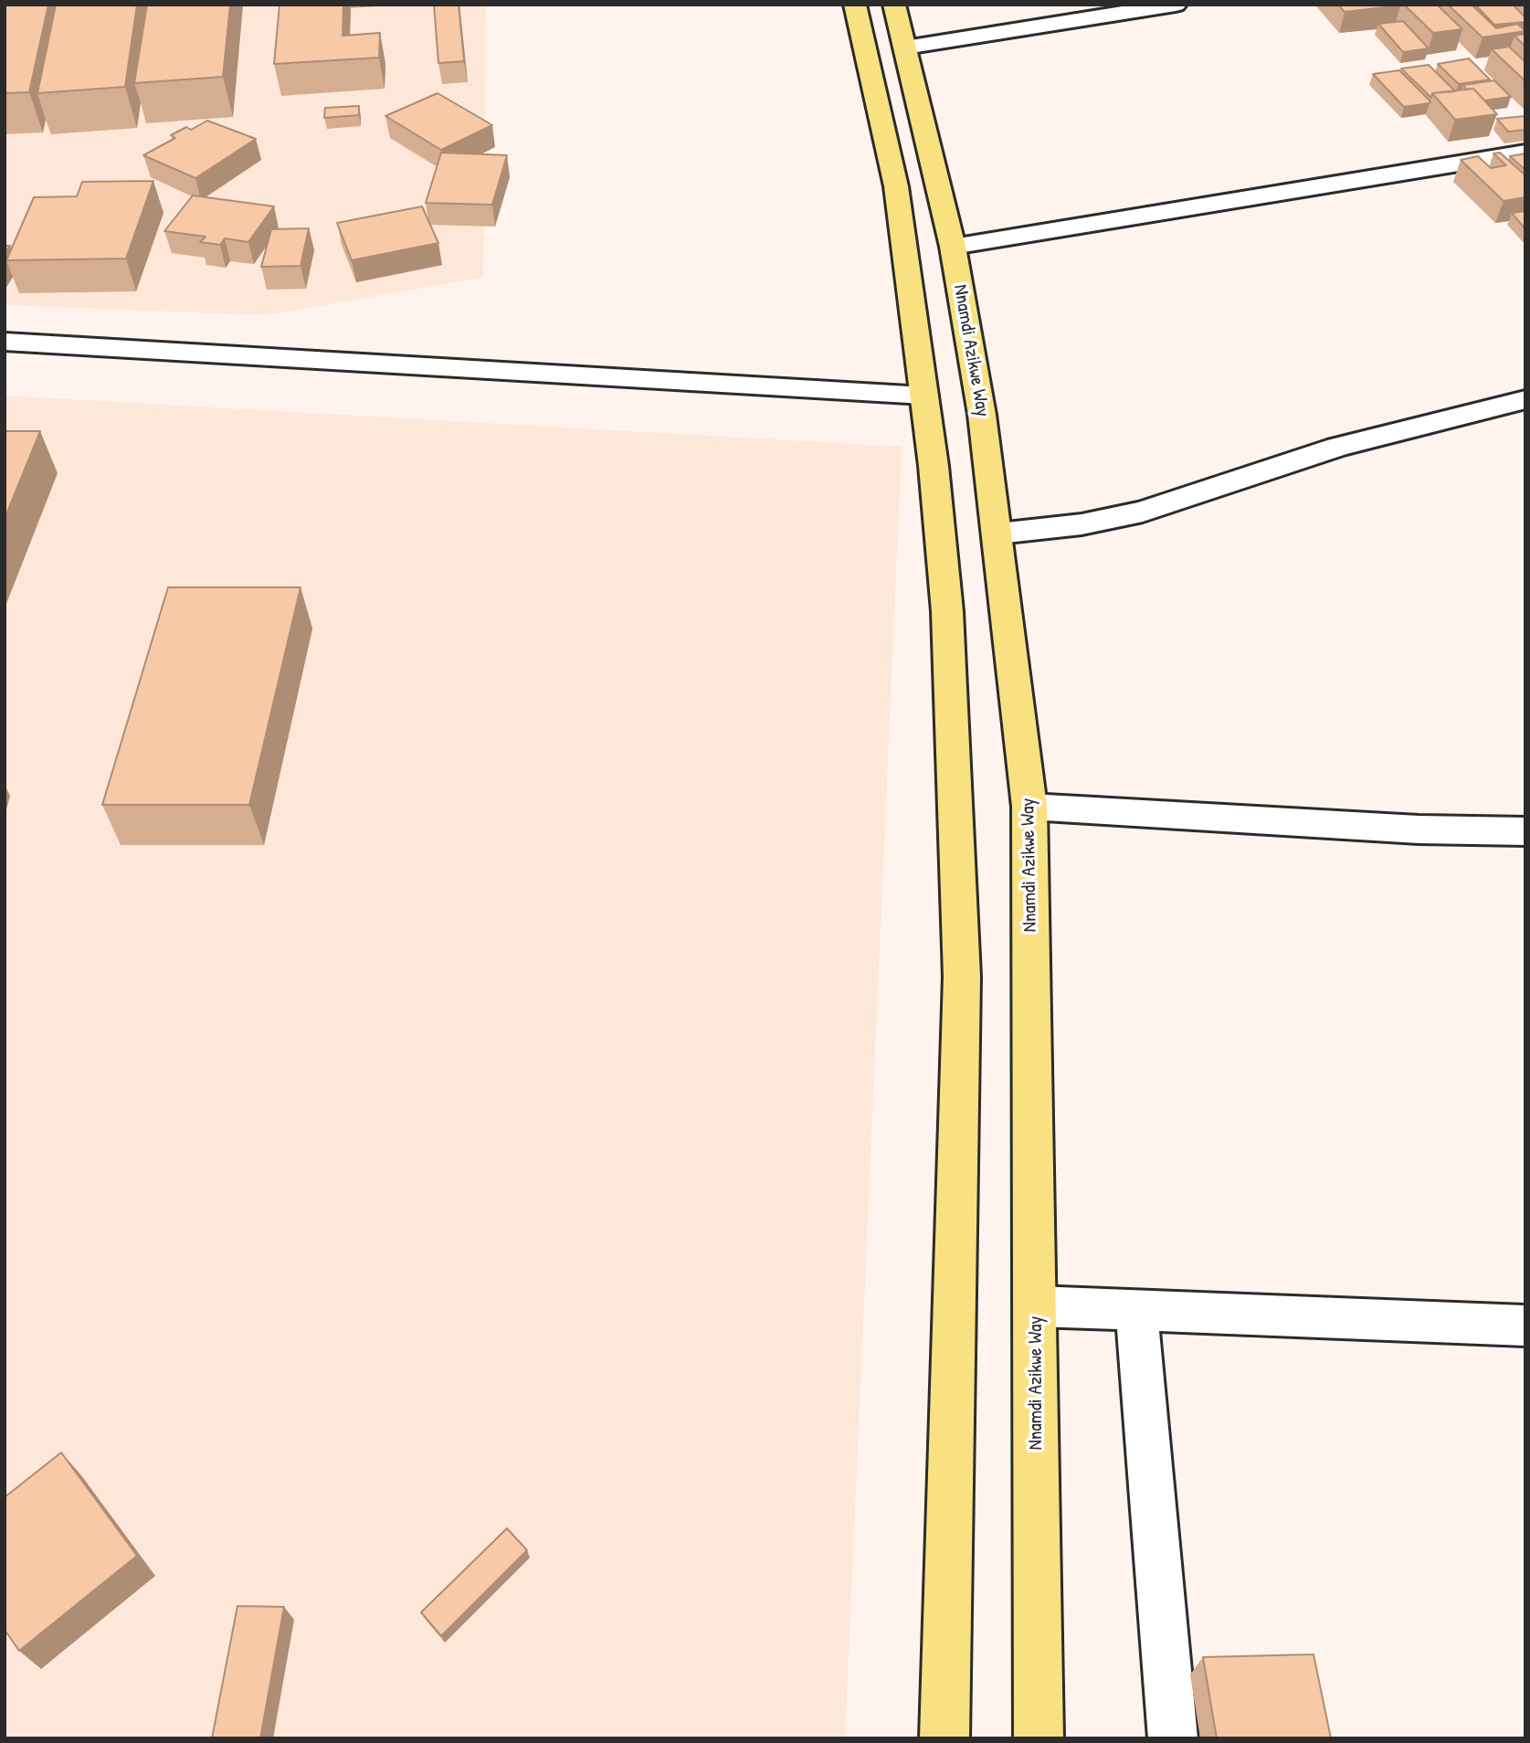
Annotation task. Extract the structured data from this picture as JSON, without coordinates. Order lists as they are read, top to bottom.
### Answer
{
  "streets": {
    "highway": ["Nnamdi Azikwe Way"]
  }
}
